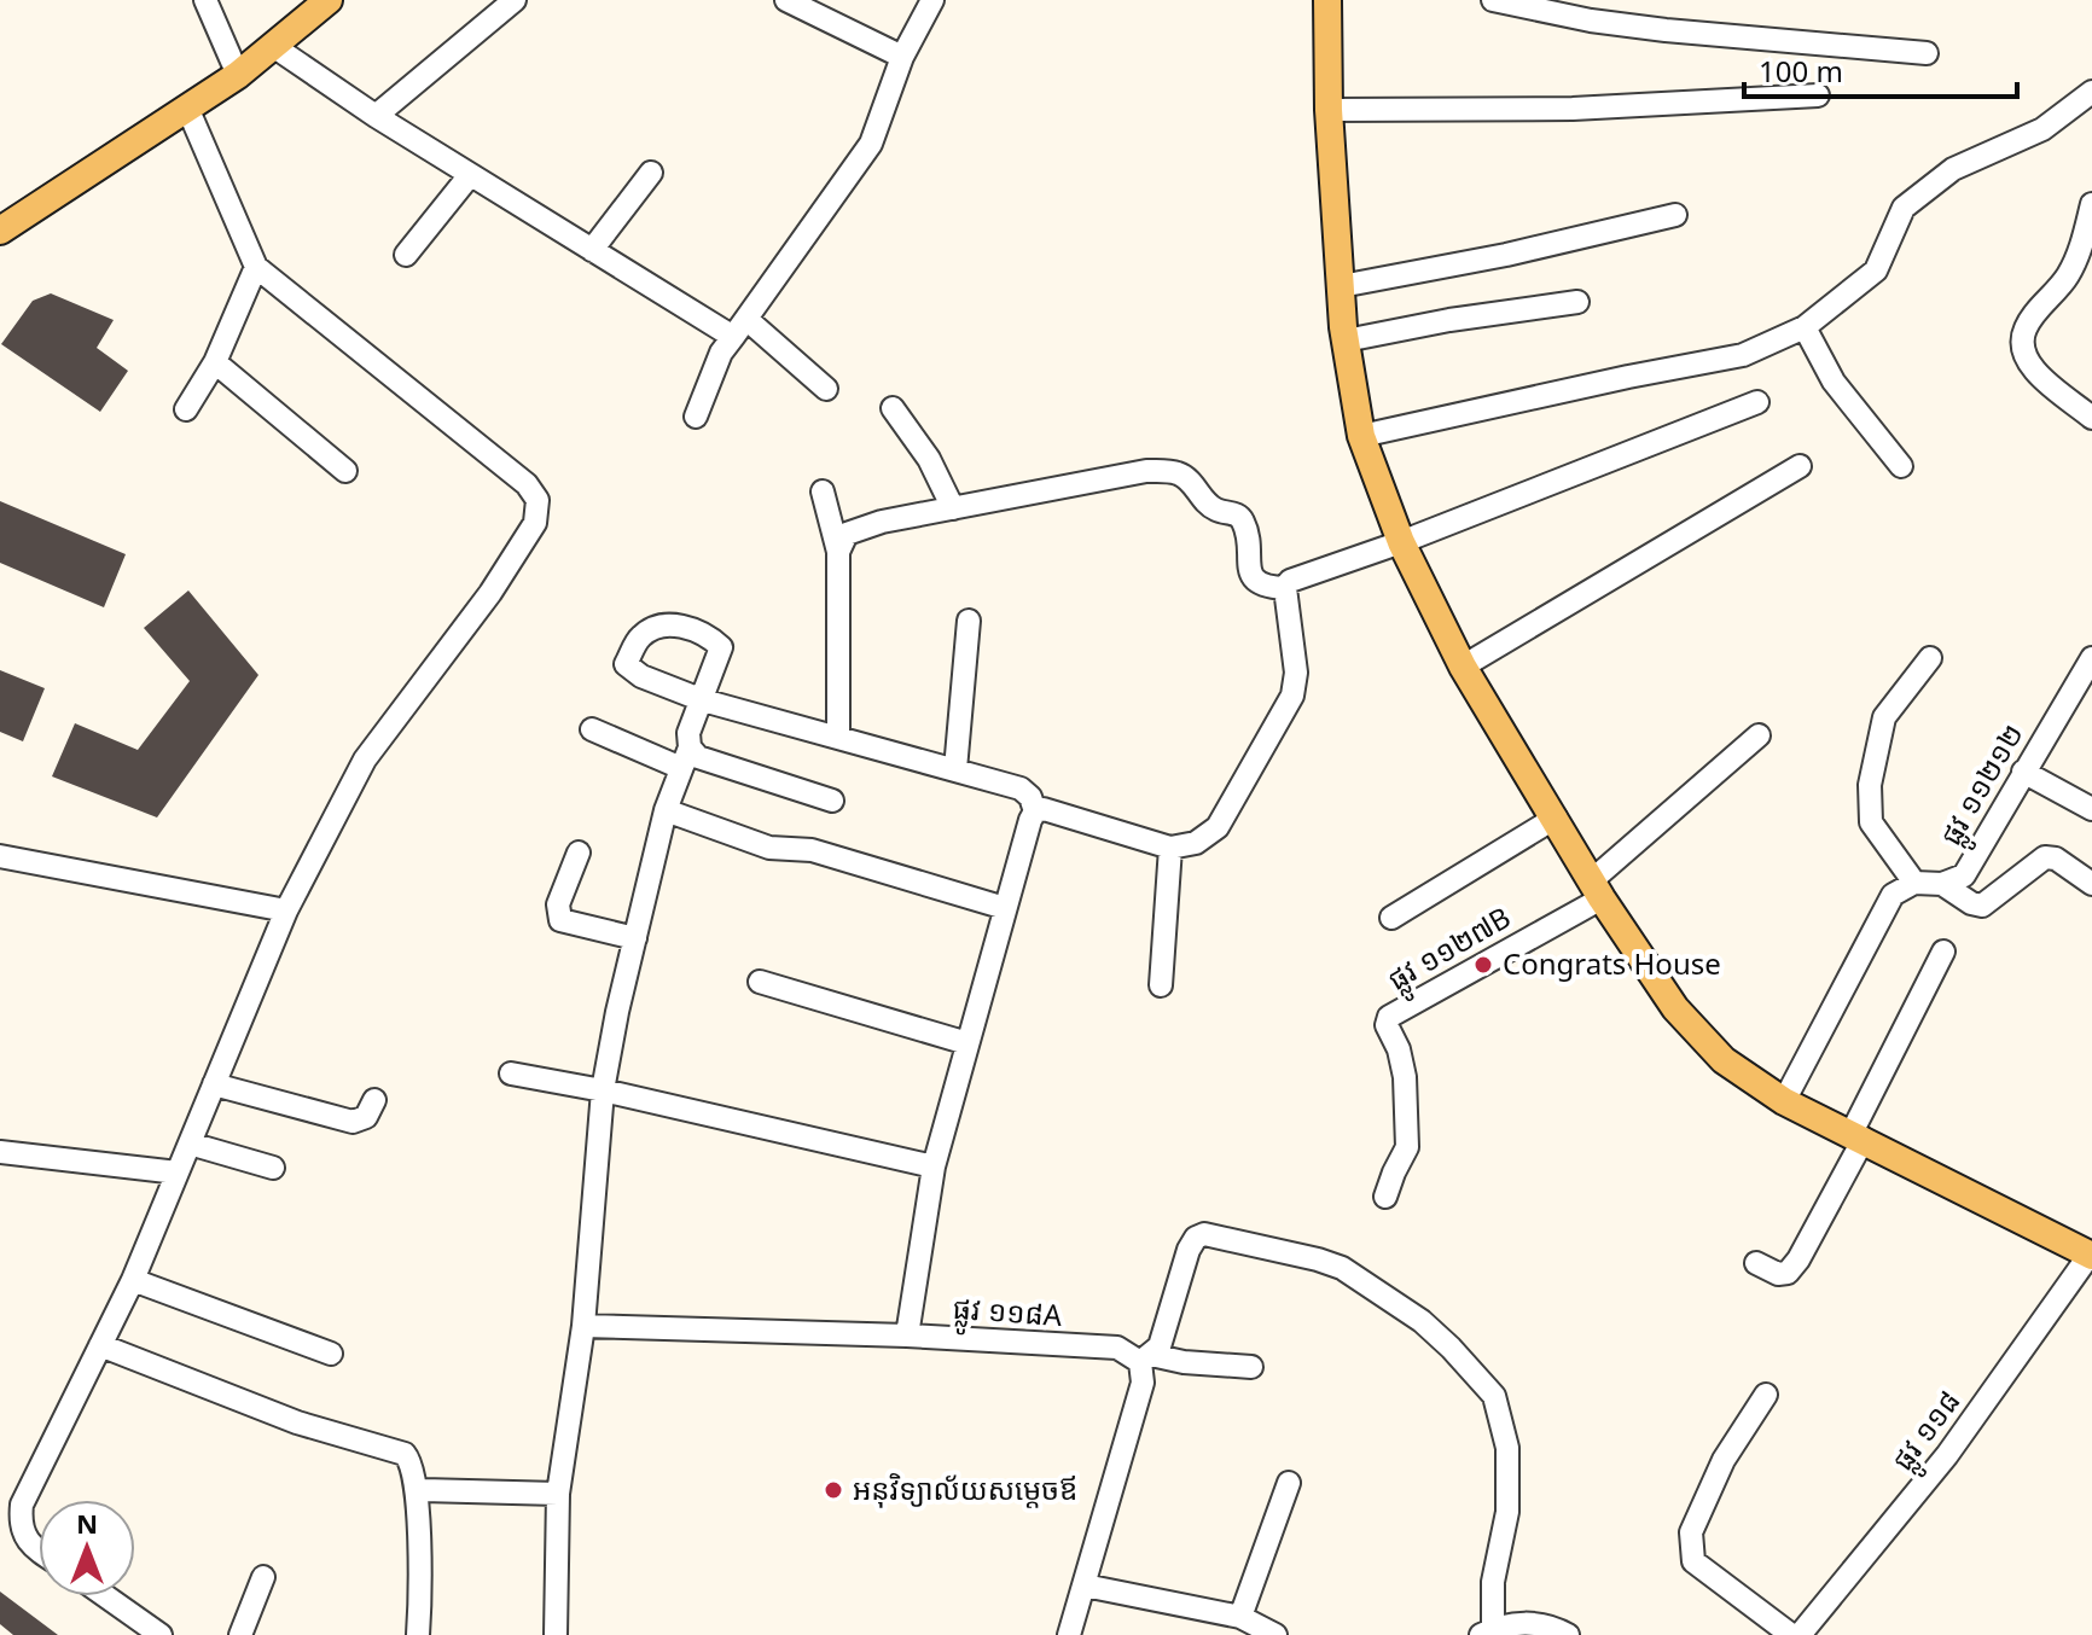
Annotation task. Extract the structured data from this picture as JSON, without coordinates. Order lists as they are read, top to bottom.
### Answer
{
  "streets": {
    "street": [
      "ផ្លូវ ១១២១២",
      "ផ្លូវ ១១២៧B",
      "ផ្លូវ ១១៨A",
      "ផ្លូវ ១១៨"
    ]
  },
  "places": ["Congrats House", "អនុវិទ្យាល័យសម្តេចឪ"],
  "scale_bar": "100 m",
  "north": "top"
}
